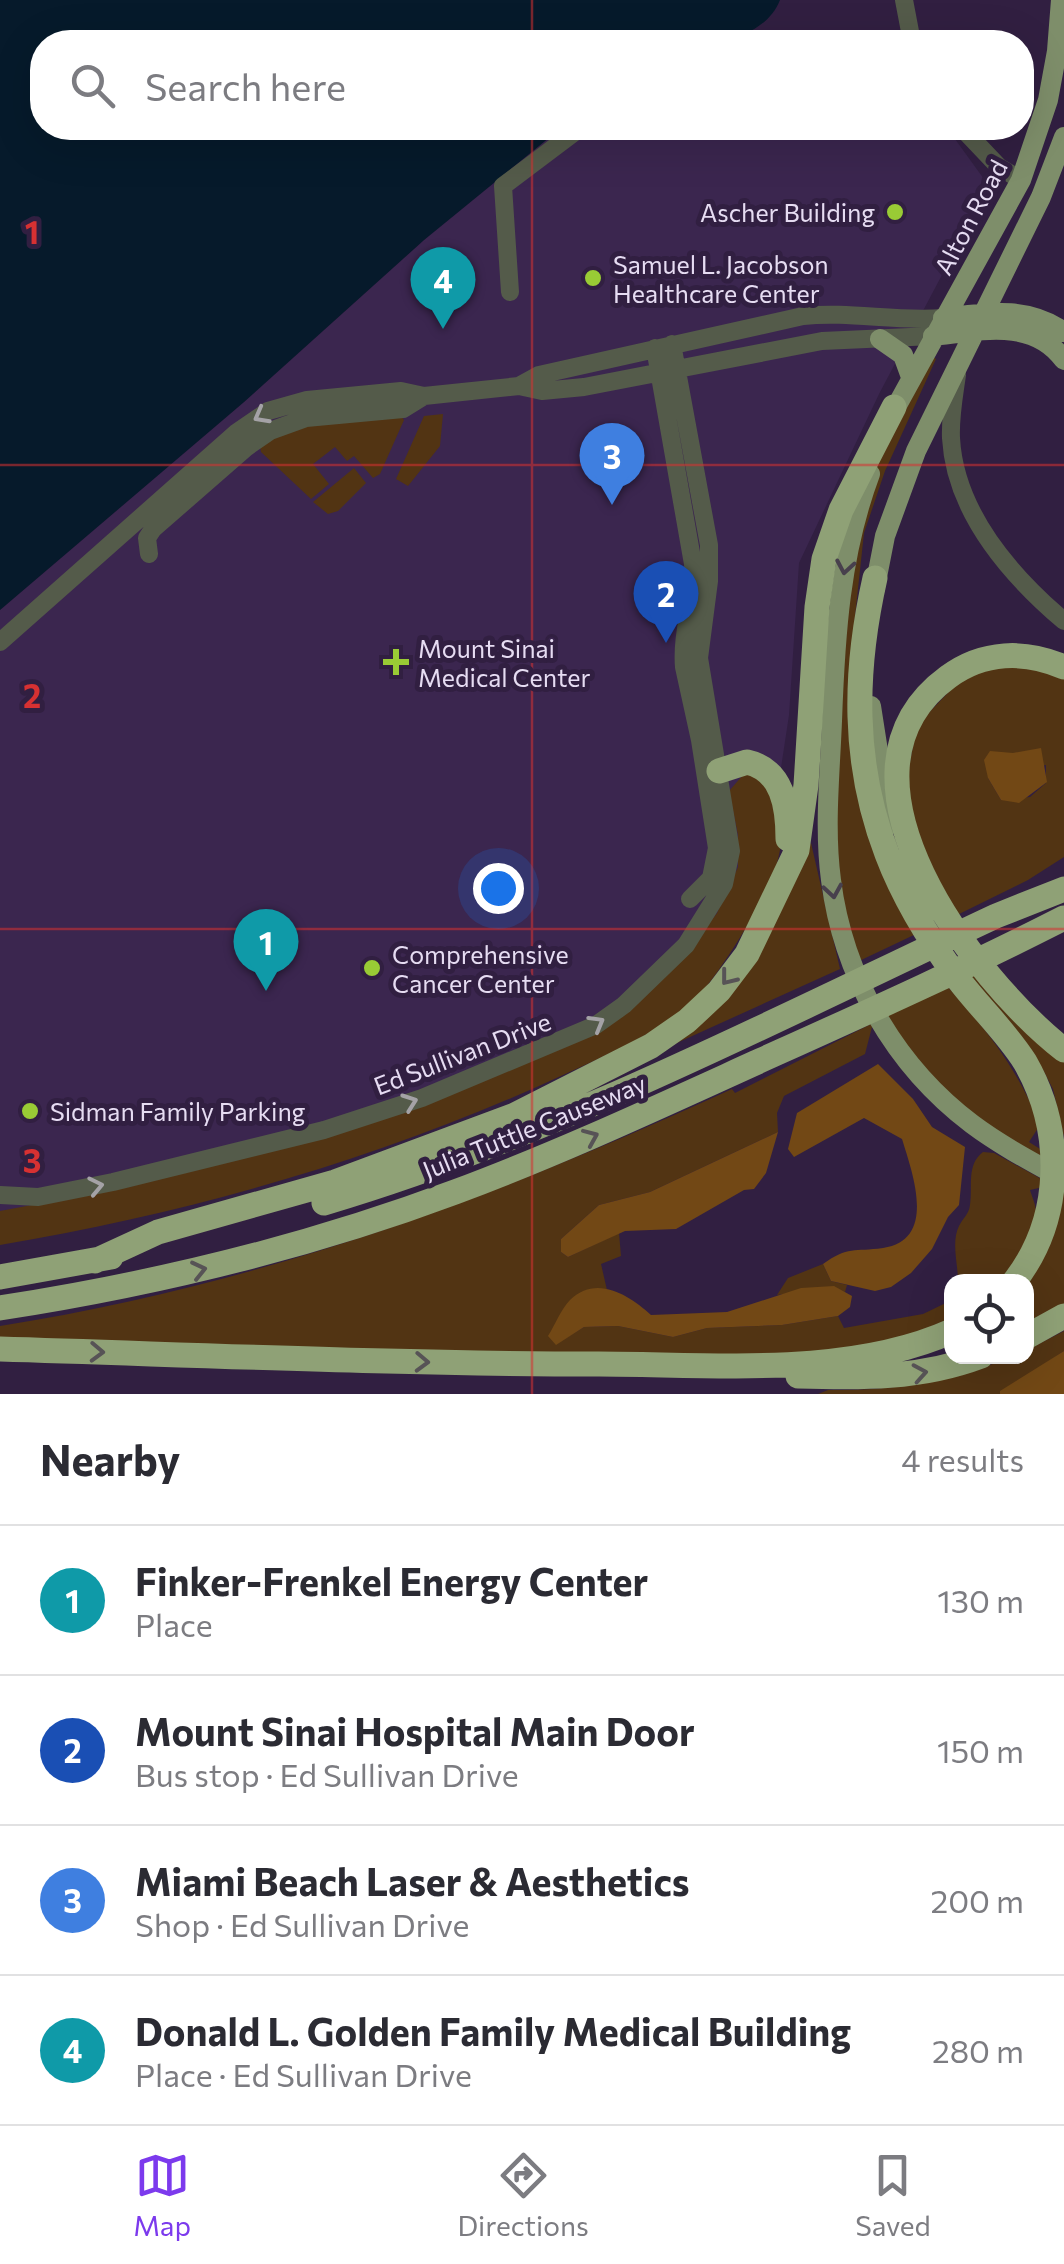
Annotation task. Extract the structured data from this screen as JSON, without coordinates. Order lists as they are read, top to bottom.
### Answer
{
  "streets": {
    "highway": ["Julia Tuttle Causeway"],
    "main road": ["Alton Road"],
    "street": ["Ed Sullivan Drive"]
  },
  "one_way": ["Ed Sullivan Drive"],
  "places": {
    "other": [
      "Ascher Building",
      "Samuel L. Jacobson Healthcare Center",
      "Comprehensive Cancer Center",
      "Sidman Family Parking"
    ],
    "health": ["Mount Sinai Medical Center"]
  },
  "page": {
    "search": "Search here",
    "pins": [
      "4",
      "3",
      "2",
      "1"
    ],
    "heading": ["Nearby", "4 results"],
    "list": [
      {
        "mark": "1",
        "name": "Finker-Frenkel Energy Center",
        "note": "Place",
        "value": "130 m"
      },
      {
        "mark": "2",
        "name": "Mount Sinai Hospital Main Door",
        "note": "Bus stop · Ed Sullivan Drive",
        "value": "150 m"
      },
      {
        "mark": "3",
        "name": "Miami Beach Laser & Aesthetics",
        "note": "Shop · Ed Sullivan Drive",
        "value": "200 m"
      },
      {
        "mark": "4",
        "name": "Donald L. Golden Family Medical Building",
        "note": "Place · Ed Sullivan Drive",
        "value": "280 m"
      }
    ],
    "nav": ["Map", "Directions", "Saved"]
  },
  "grid": {
    "rows": ["1", "2", "3"]
  }
}
